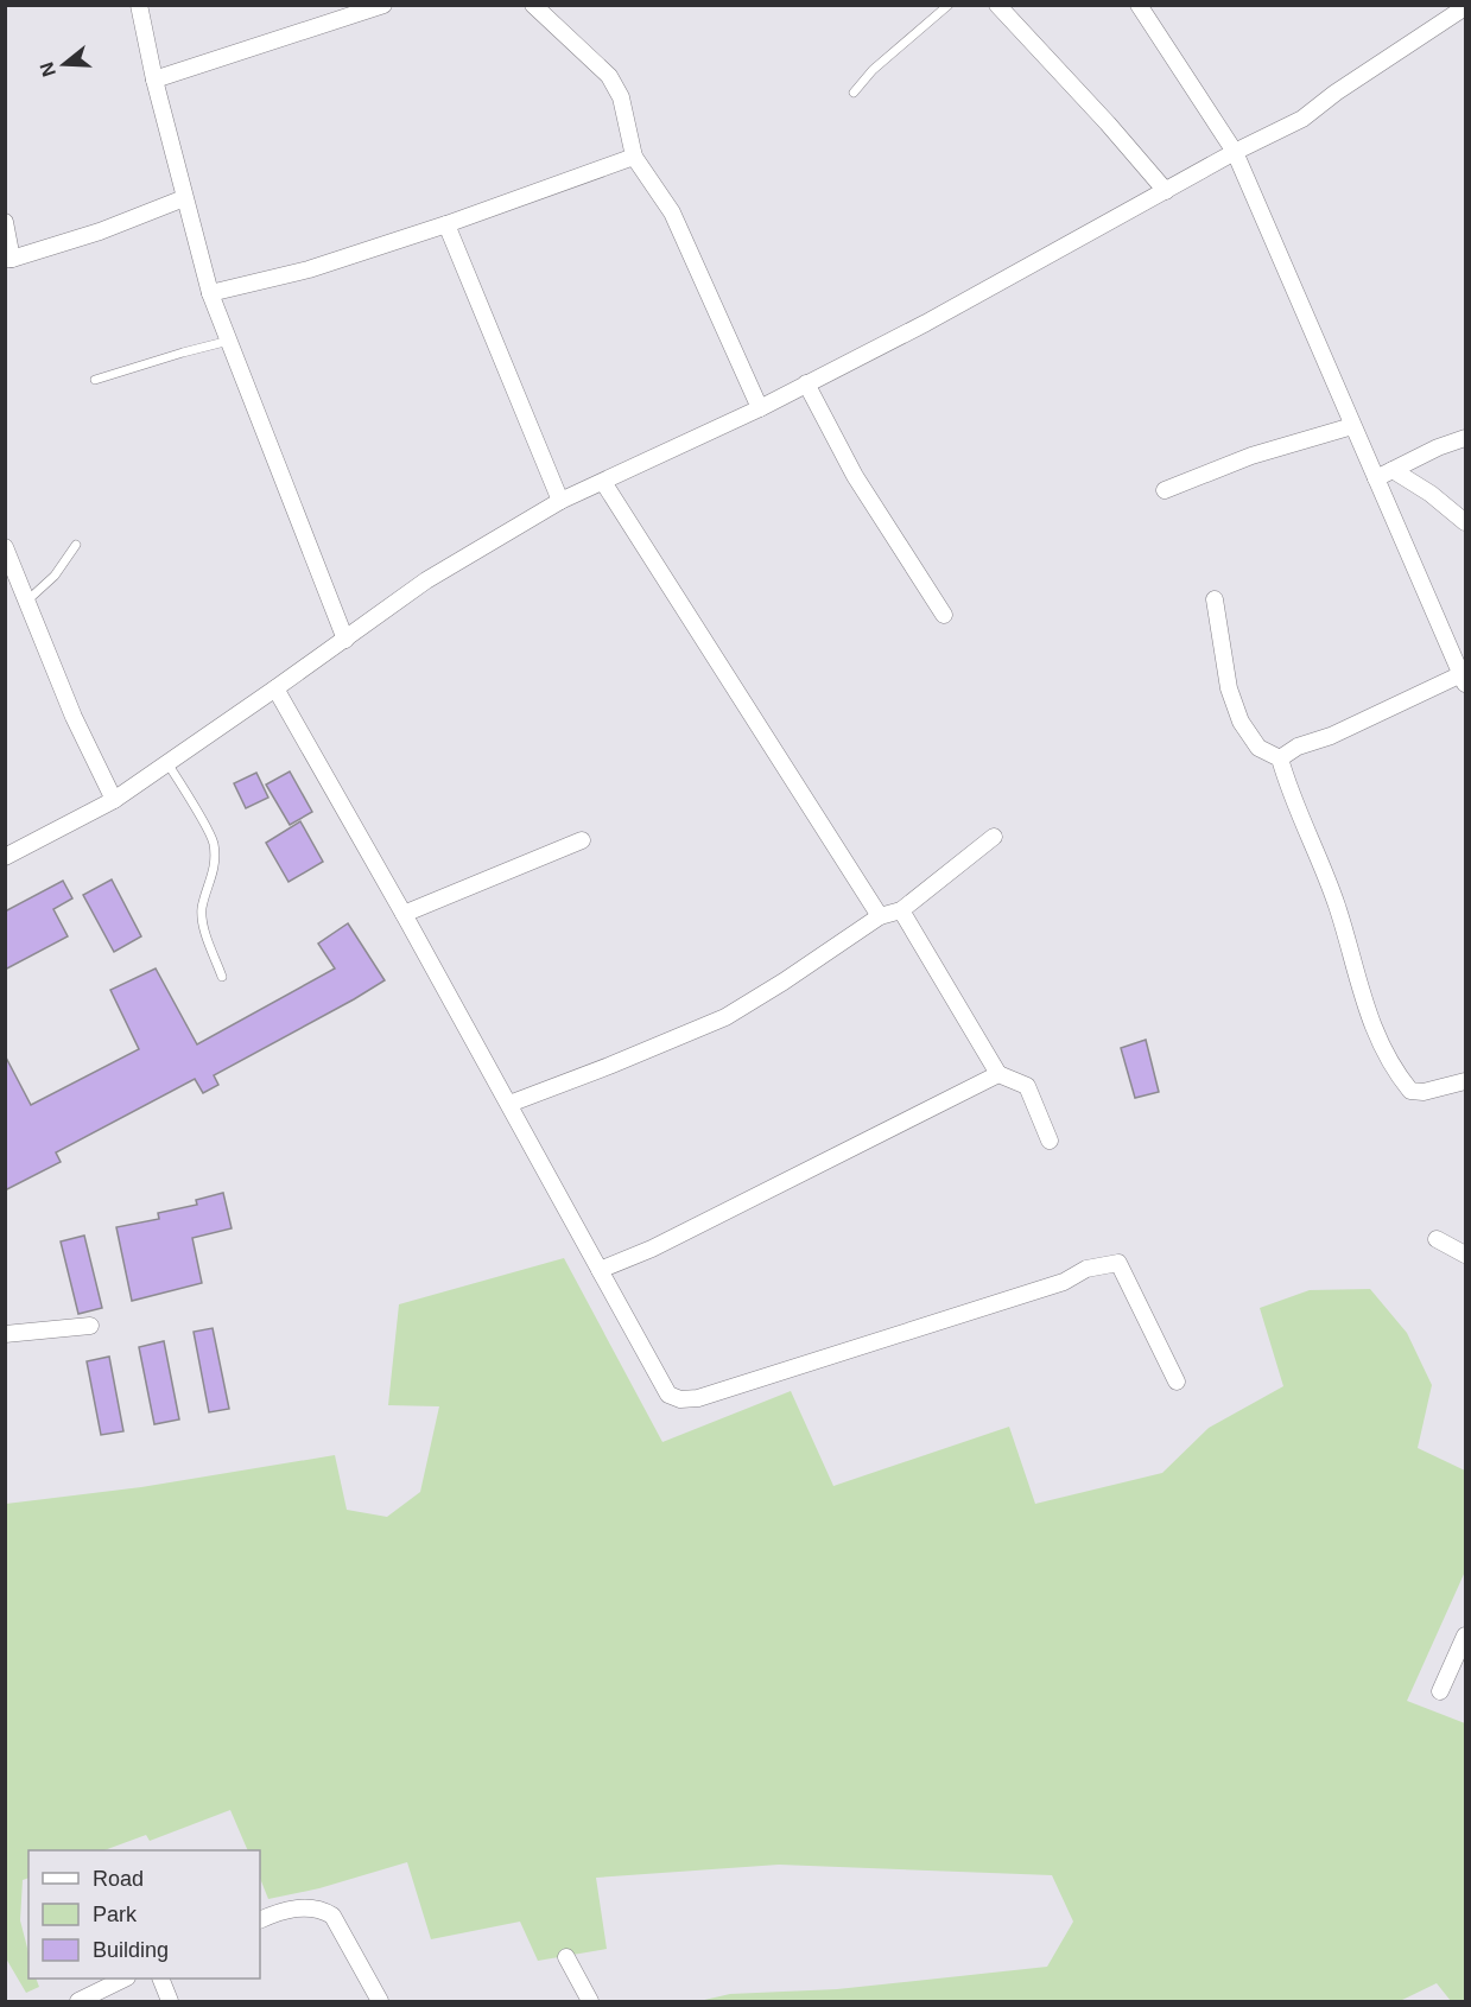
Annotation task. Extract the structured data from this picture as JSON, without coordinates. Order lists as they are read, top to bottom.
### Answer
{
  "legend": ["Road", "Park", "Building"],
  "north": "left"
}
